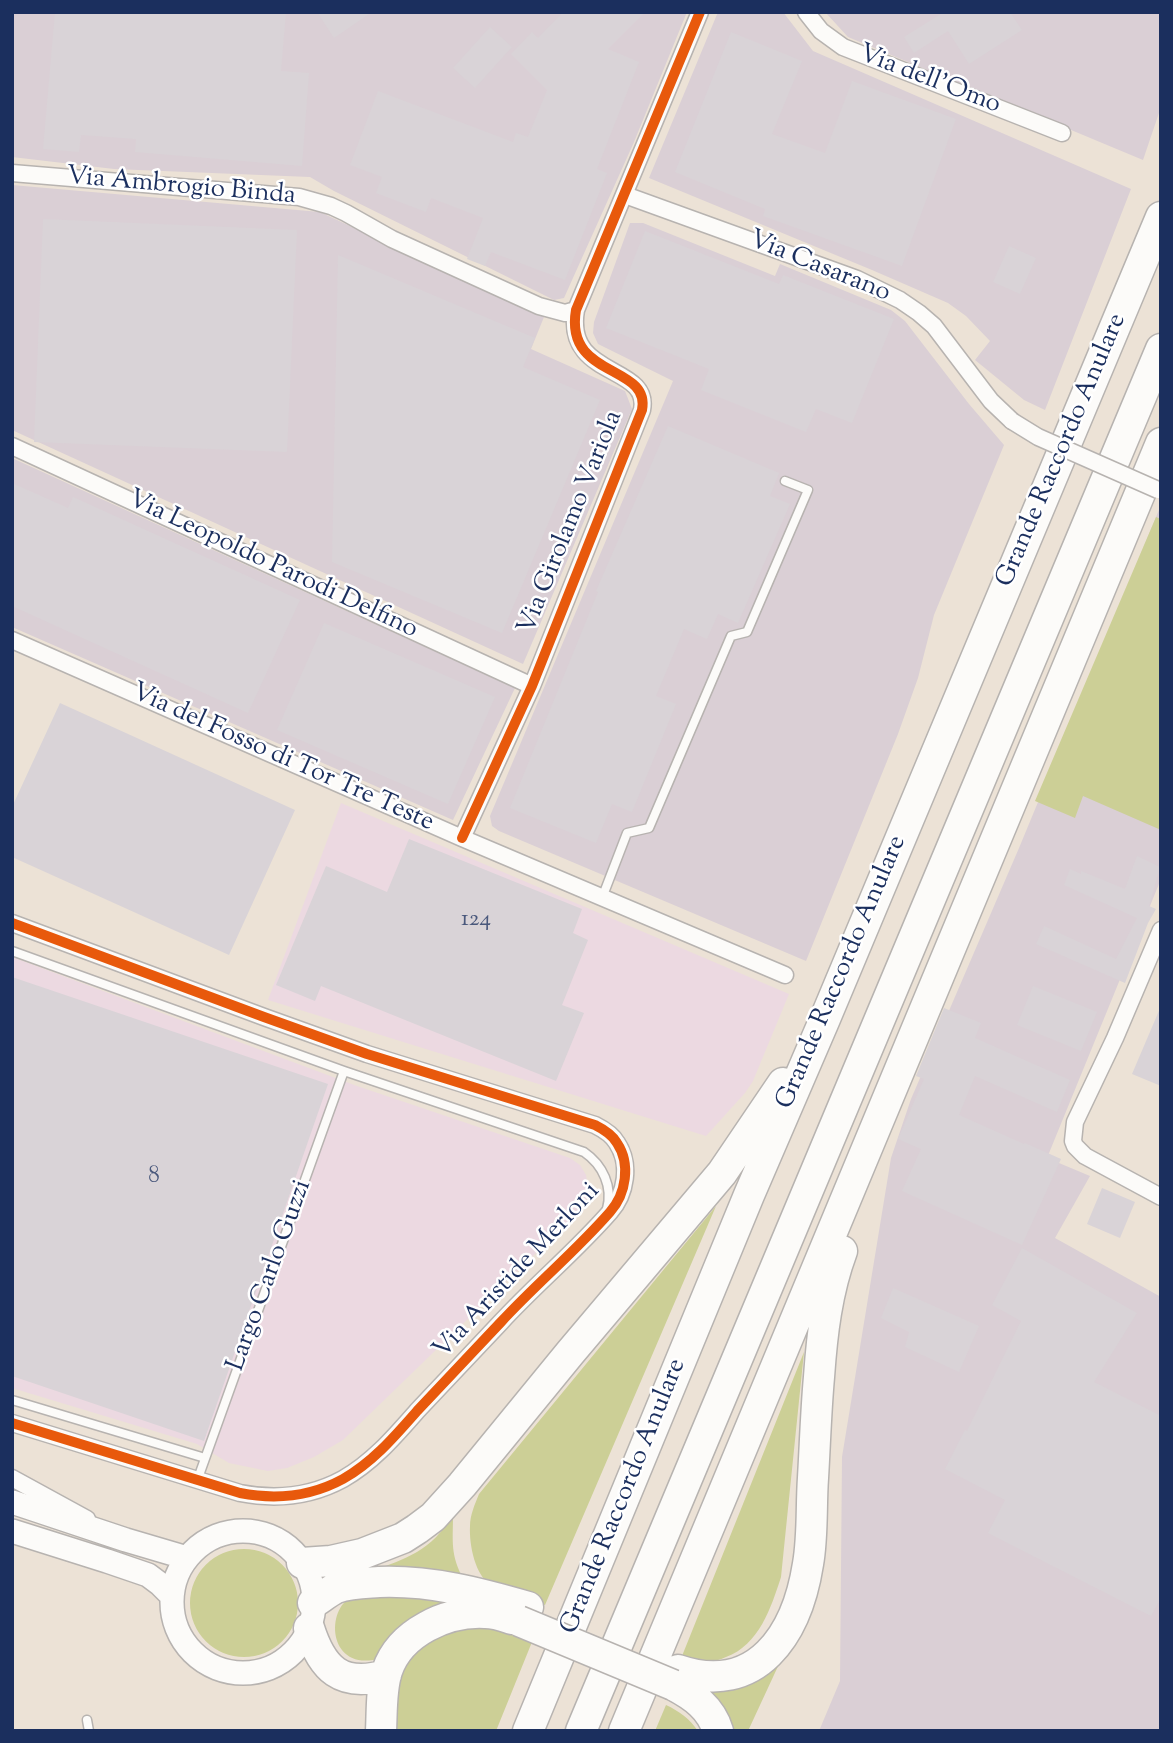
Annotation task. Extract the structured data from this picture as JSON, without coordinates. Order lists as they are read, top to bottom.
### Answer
{
  "streets": {
    "highway": ["Grande Raccordo Anulare"],
    "street": [
      "Via dell'Omo",
      "Via Ambrogio Binda",
      "Via Casarano",
      "Via Girolamo Variola",
      "Via Leopoldo Parodi Delfino",
      "Via del Fosso di Tor Tre Teste",
      "Via Aristide Merloni"
    ],
    "lane": ["Largo Carlo Guzzi"]
  },
  "crossings": [
    ["Via Ambrogio Binda", "Via Girolamo Variola"],
    ["Via Casarano", "Via Girolamo Variola"],
    ["Via Girolamo Variola", "Via Leopoldo Parodi Delfino"],
    ["Via Girolamo Variola", "Via del Fosso di Tor Tre Teste"],
    ["Via Aristide Merloni", "Largo Carlo Guzzi"]
  ],
  "house_numbers": ["124", "8"]
}
